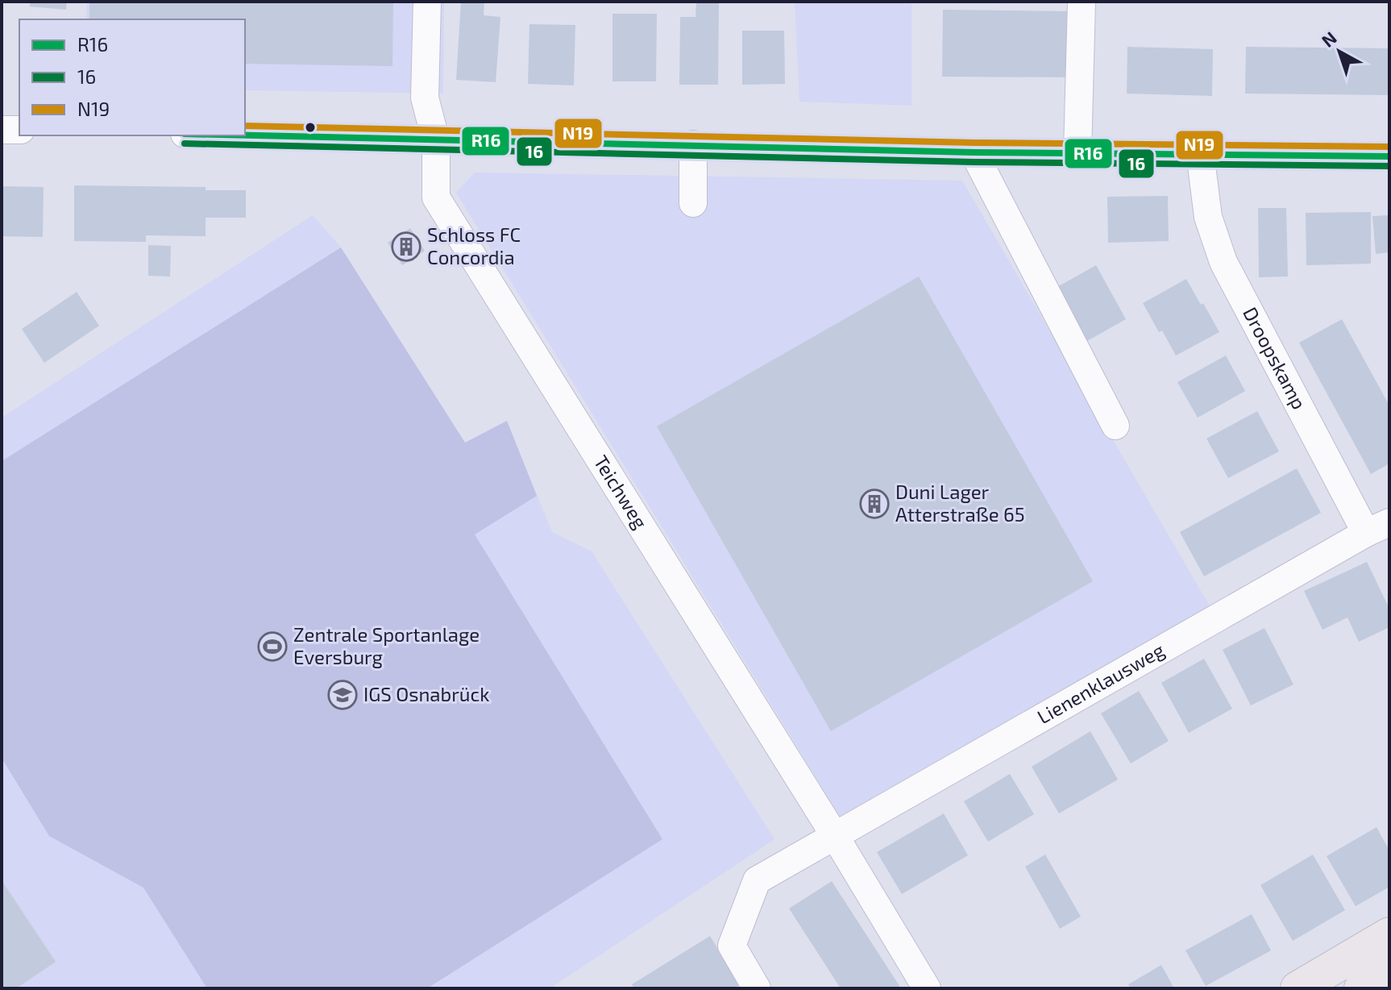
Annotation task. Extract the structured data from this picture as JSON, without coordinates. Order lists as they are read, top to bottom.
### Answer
{
  "streets": {
    "street": ["Droopskamp", "Teichweg", "Lienenklausweg"]
  },
  "crossings": [
    ["Droopskamp", "Lienenklausweg"],
    ["Teichweg", "Lienenklausweg"]
  ],
  "places": {
    "building": ["Schloss FC Concordia", "Duni Lager Atterstraße 65"],
    "sports": ["Zentrale Sportanlage Eversburg"],
    "school or university": ["IGS Osnabrück"]
  },
  "lines": ["transit line N19", "transit line R16", "transit line 16"],
  "legend": ["R16", "16", "N19"],
  "north": "top left"
}
